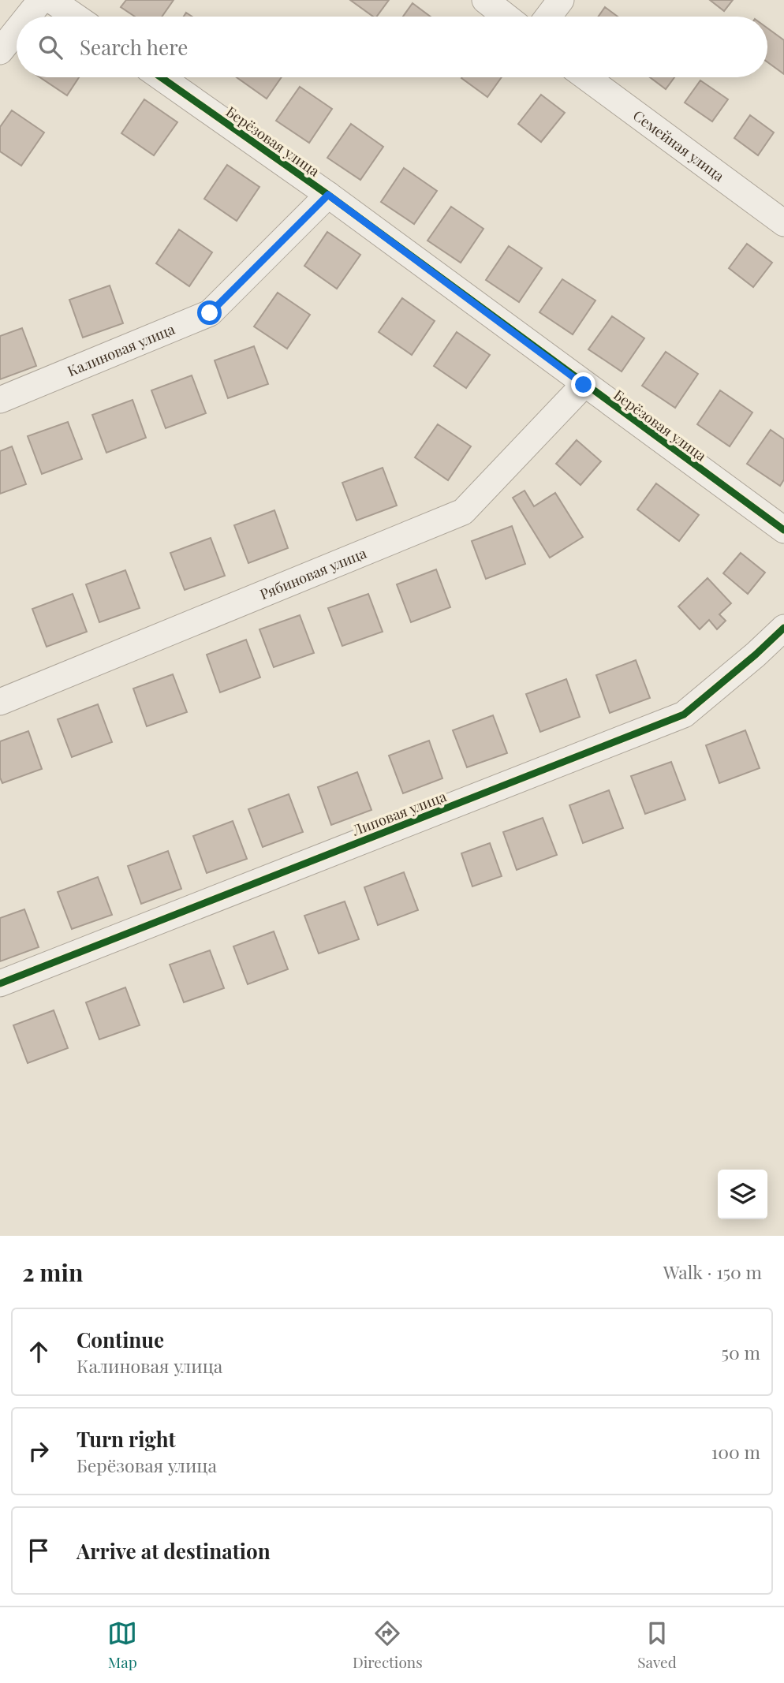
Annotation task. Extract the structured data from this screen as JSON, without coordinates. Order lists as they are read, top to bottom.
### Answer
{
  "streets": {
    "street": [
      "Берёзовая улица",
      "Семейная улица",
      "Калиновая улица",
      "Рябиновая улица",
      "Липовая улица"
    ]
  },
  "crossings": [
    ["Берёзовая улица", "Калиновая улица"],
    ["Берёзовая улица", "Рябиновая улица"]
  ],
  "page": {
    "search": "Search here",
    "heading": ["2 min", "Walk · 150 m"],
    "list": [
      ["Continue", "Калиновая улица", "50 m"],
      ["Turn right", "Берёзовая улица", "100 m"],
      "Arrive at destination"
    ],
    "nav": ["Map", "Directions", "Saved"]
  }
}
